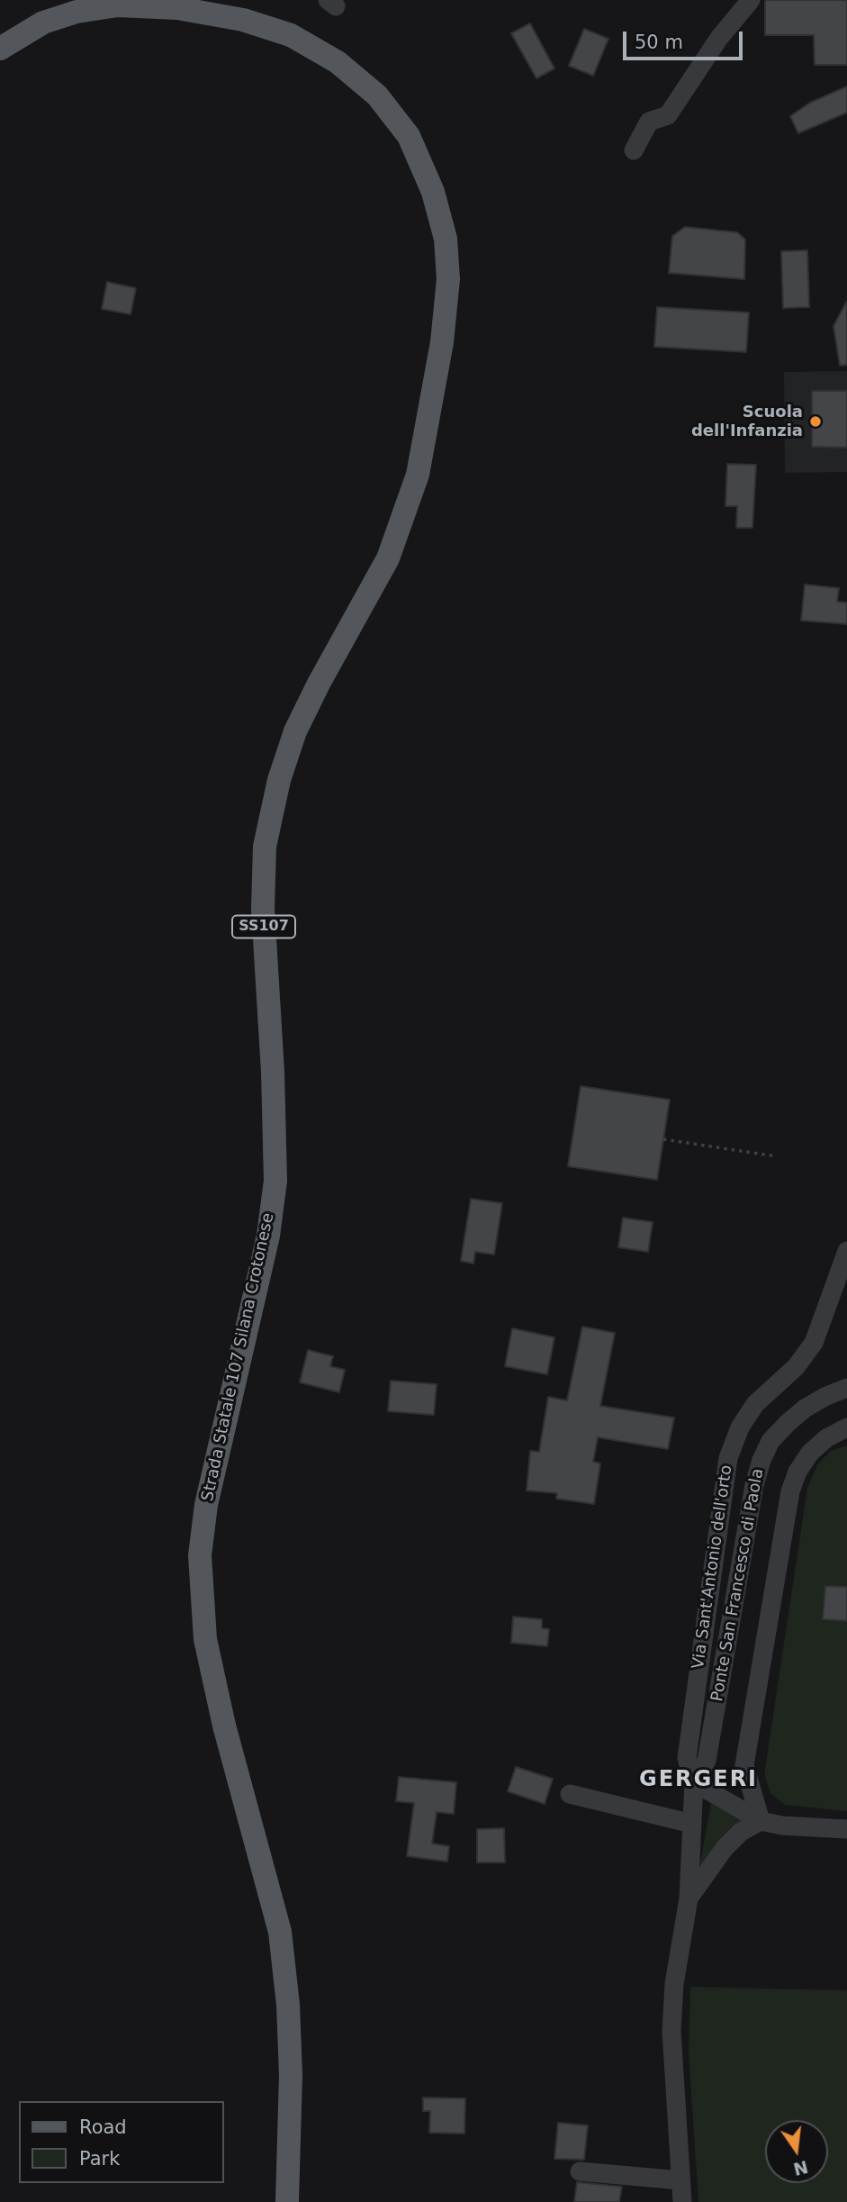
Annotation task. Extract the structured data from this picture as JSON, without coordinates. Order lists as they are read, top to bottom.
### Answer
{
  "streets": {
    "main road": ["SS107", "Strada Statale 107 Silana Crotonese"],
    "street": ["Via Sant'Antonio dell'orto", "Ponte San Francesco di Paola"]
  },
  "crossings": [
    ["Via Sant'Antonio dell'orto", "Ponte San Francesco di Paola"]
  ],
  "districts": ["GERGERI"],
  "places": ["Scuola dell'Infanzia"],
  "legend": ["Road", "Park"],
  "scale_bar": "50 m",
  "north": "bottom"
}
